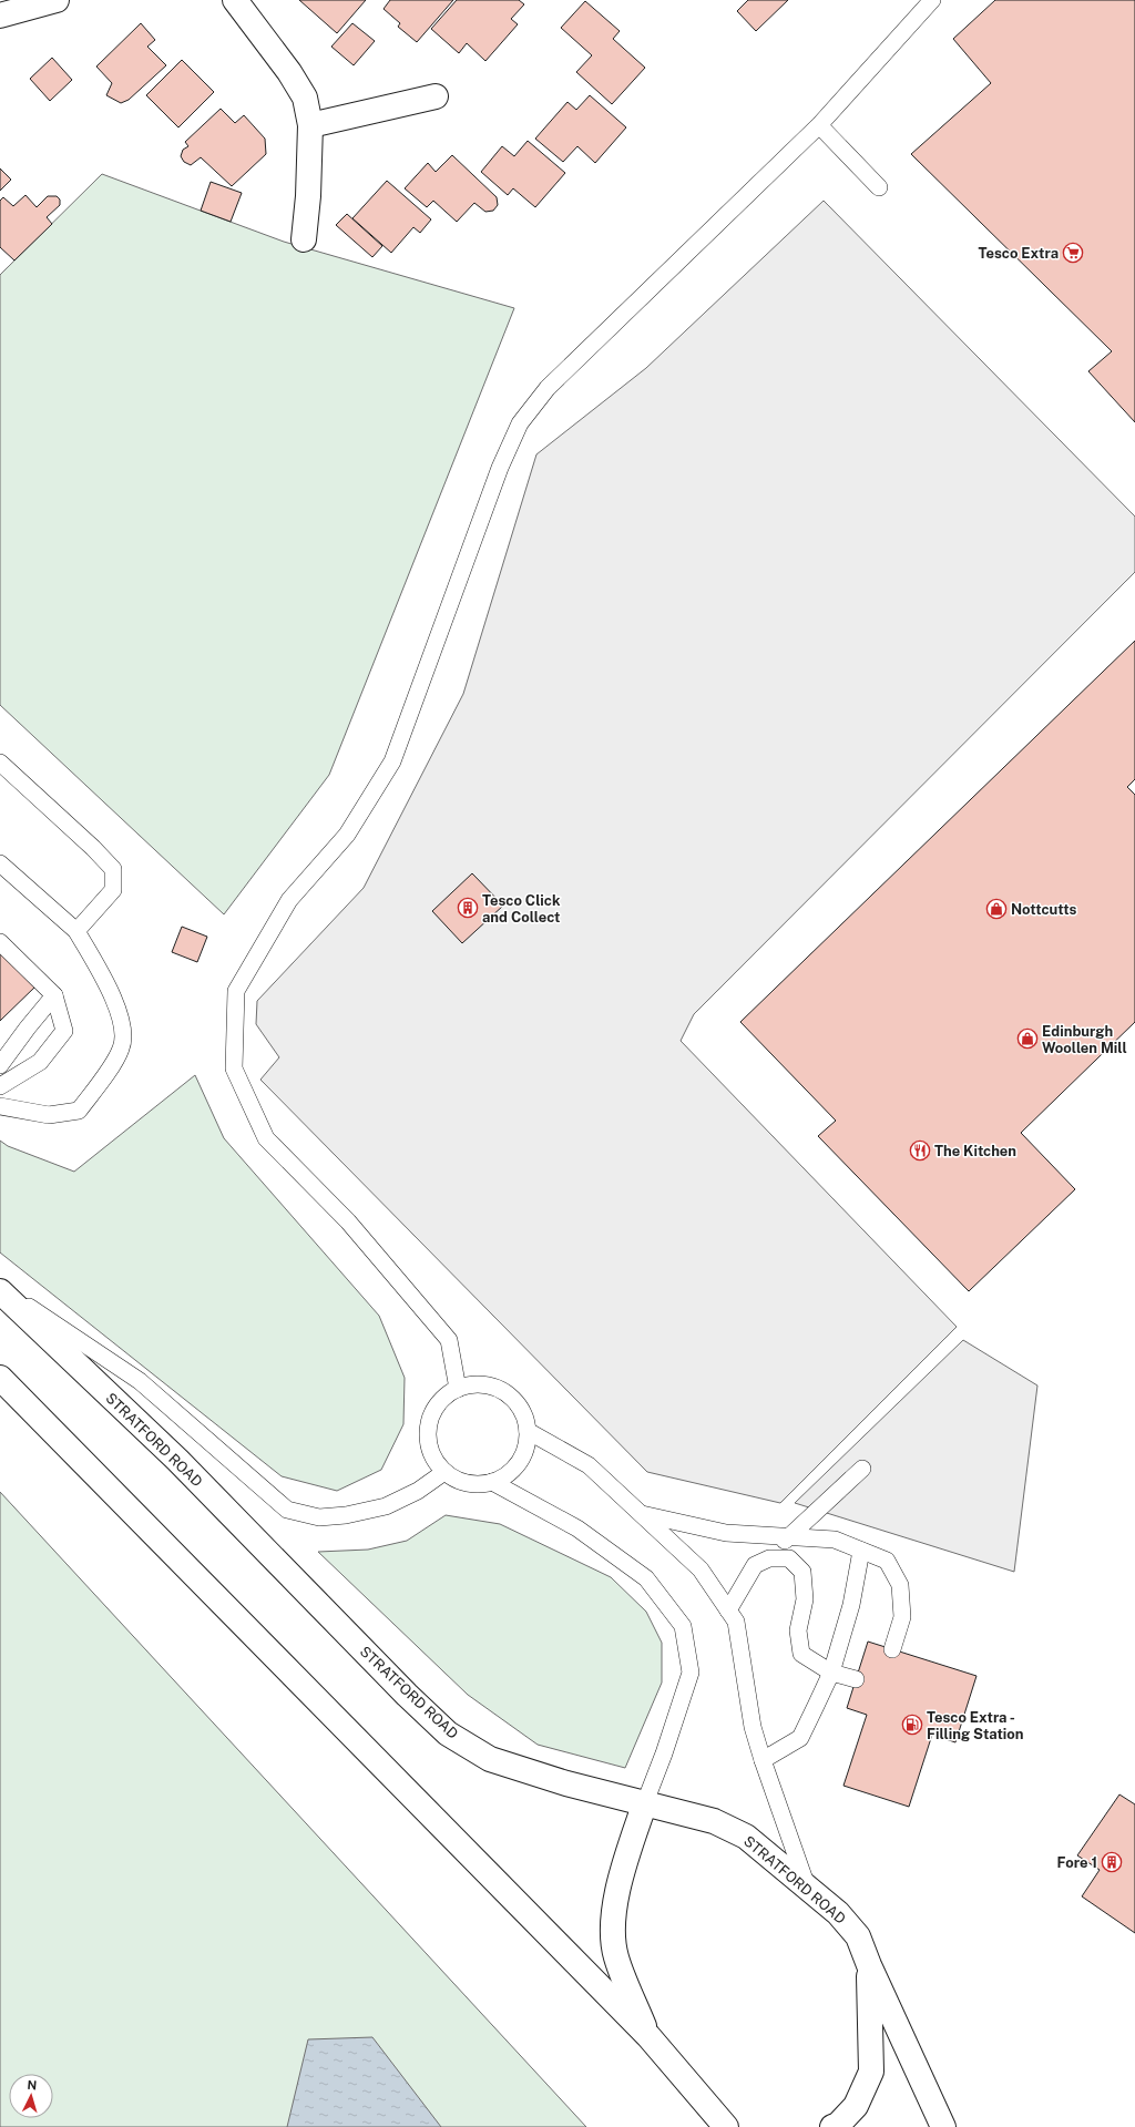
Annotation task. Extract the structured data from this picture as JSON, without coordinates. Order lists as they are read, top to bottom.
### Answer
{
  "streets": {
    "main road": ["STRATFORD ROAD"]
  },
  "places": {
    "supermarket": ["Tesco Extra"],
    "building": ["Tesco Click and Collect", "Fore 1"],
    "shop": ["Nottcutts", "Edinburgh Woollen Mill"],
    "restaurant": ["The Kitchen"],
    "fuel station": ["Tesco Extra - Filling Station"]
  },
  "north": "top"
}
